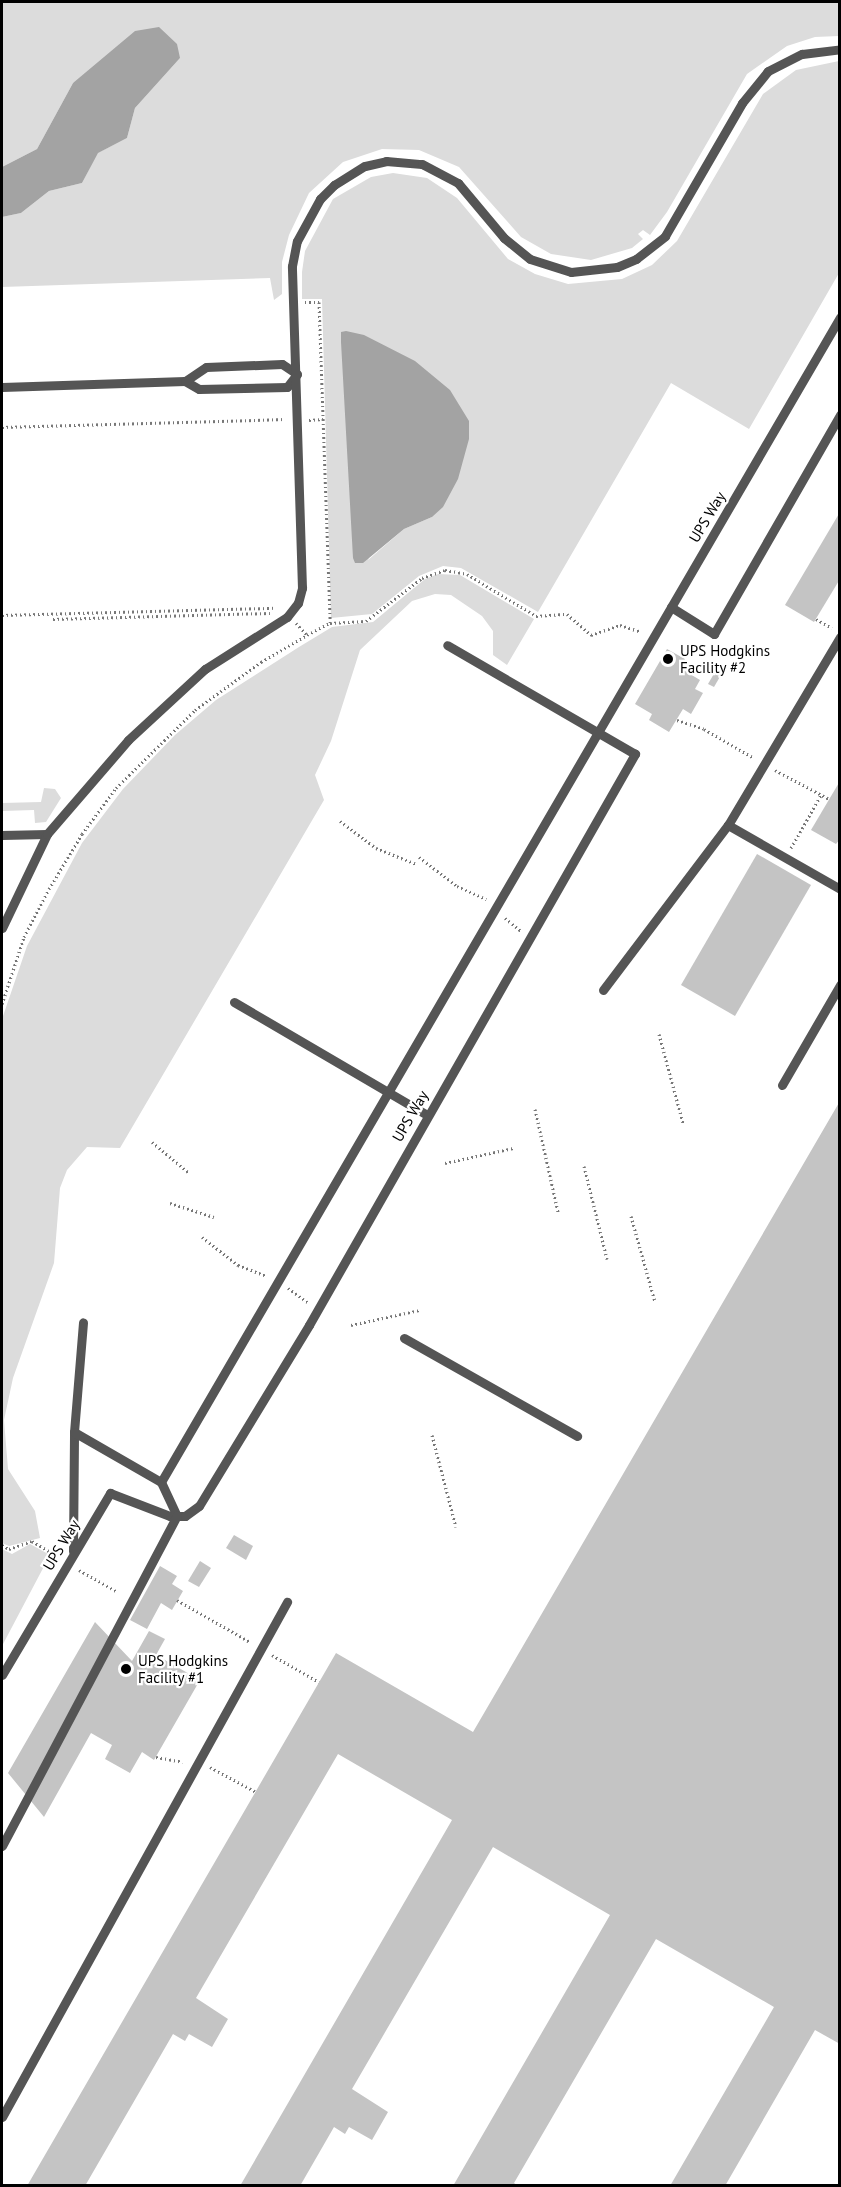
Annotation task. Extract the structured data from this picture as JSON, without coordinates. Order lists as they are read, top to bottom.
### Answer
{
  "streets": {
    "lane": ["UPS Way"]
  },
  "places": ["UPS Hodgkins Facility #2", "UPS Hodgkins Facility #1"]
}
